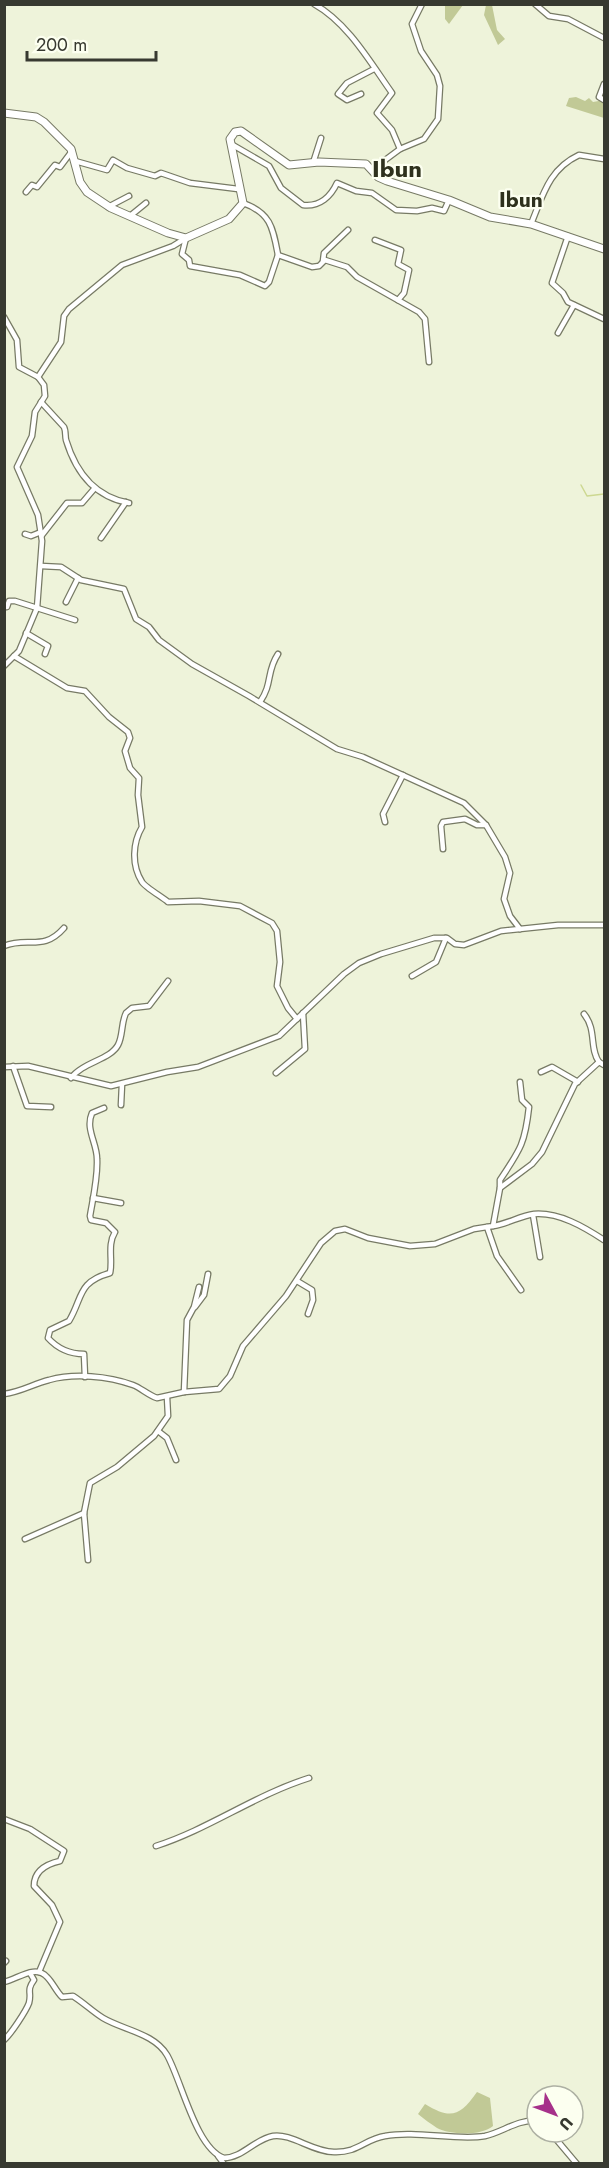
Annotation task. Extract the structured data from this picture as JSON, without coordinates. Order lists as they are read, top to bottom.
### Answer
{
  "districts": ["Ibun", "Ibun"],
  "scale_bar": "200 m",
  "north": "bottom right"
}
